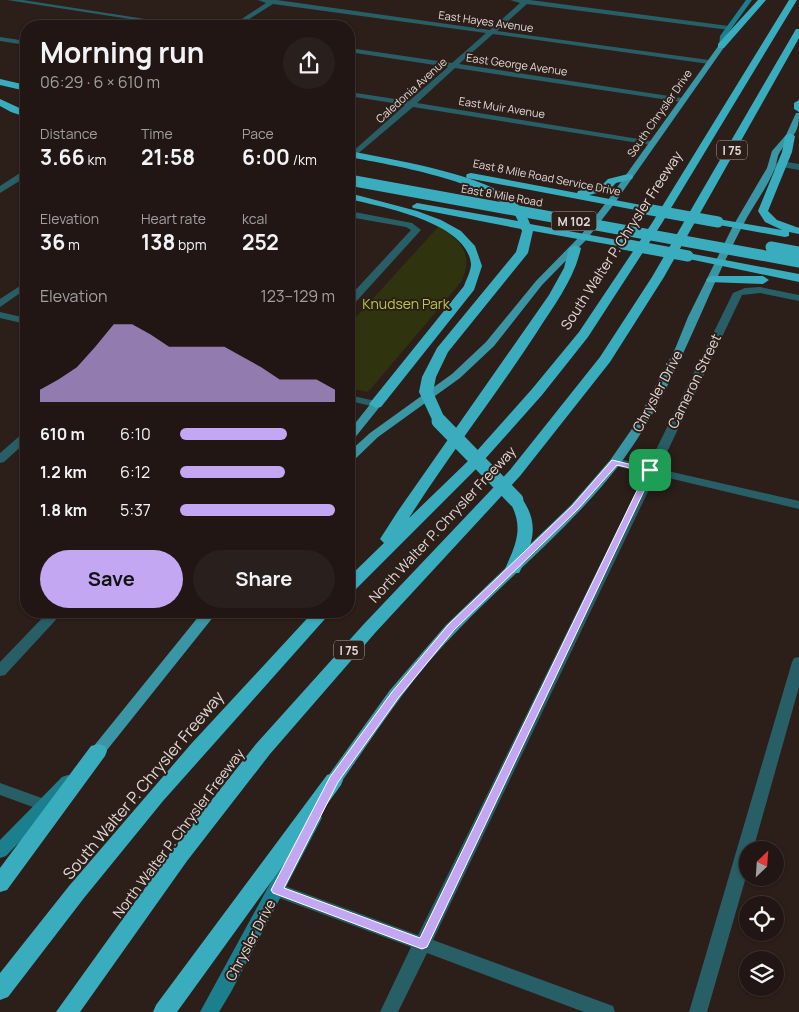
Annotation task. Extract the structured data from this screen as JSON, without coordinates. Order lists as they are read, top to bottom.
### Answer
{
  "streets": {
    "highway": [
      "I 75",
      "East 8 Mile Road Service Drive",
      "East 8 Mile Road",
      "M 102",
      "South Walter P. Chrysler Freeway",
      "North Walter P. Chrysler Freeway"
    ],
    "main road": ["South Chrysler Drive", "Chrysler Drive"],
    "street": [
      "East Hayes Avenue",
      "East George Avenue",
      "Caledonia Avenue",
      "East Muir Avenue",
      "Cameron Street"
    ]
  },
  "crossings": [
    ["East Hayes Avenue", "Caledonia Avenue"],
    ["East Hayes Avenue", "South Chrysler Drive"],
    ["East George Avenue", "Caledonia Avenue"],
    ["East George Avenue", "South Chrysler Drive"],
    ["Caledonia Avenue", "East Muir Avenue"],
    ["East Muir Avenue", "South Chrysler Drive"],
    ["South Chrysler Drive", "East 8 Mile Road Service Drive"],
    ["East 8 Mile Road Service Drive", "Chrysler Drive"]
  ],
  "parks": ["Knudsen Park"],
  "north": "top right",
  "page": {
    "heading": ["Morning run", "06:29 · 6 × 610 m"],
    "stats": [
      ["Distance", "3.66 km"],
      ["Time", "21:58"],
      ["Pace", "6:00 /km"],
      ["Elevation", "36 m"],
      ["Heart rate", "138 bpm"],
      ["kcal", "252"]
    ],
    "chart": ["Elevation", "123–129 m"],
    "list": [
      {
        "name": "610 m",
        "note": "6:10"
      },
      {
        "name": "1.2 km",
        "note": "6:12"
      },
      {
        "name": "1.8 km",
        "note": "5:37"
      }
    ],
    "buttons": ["Save", "Share"]
  }
}
